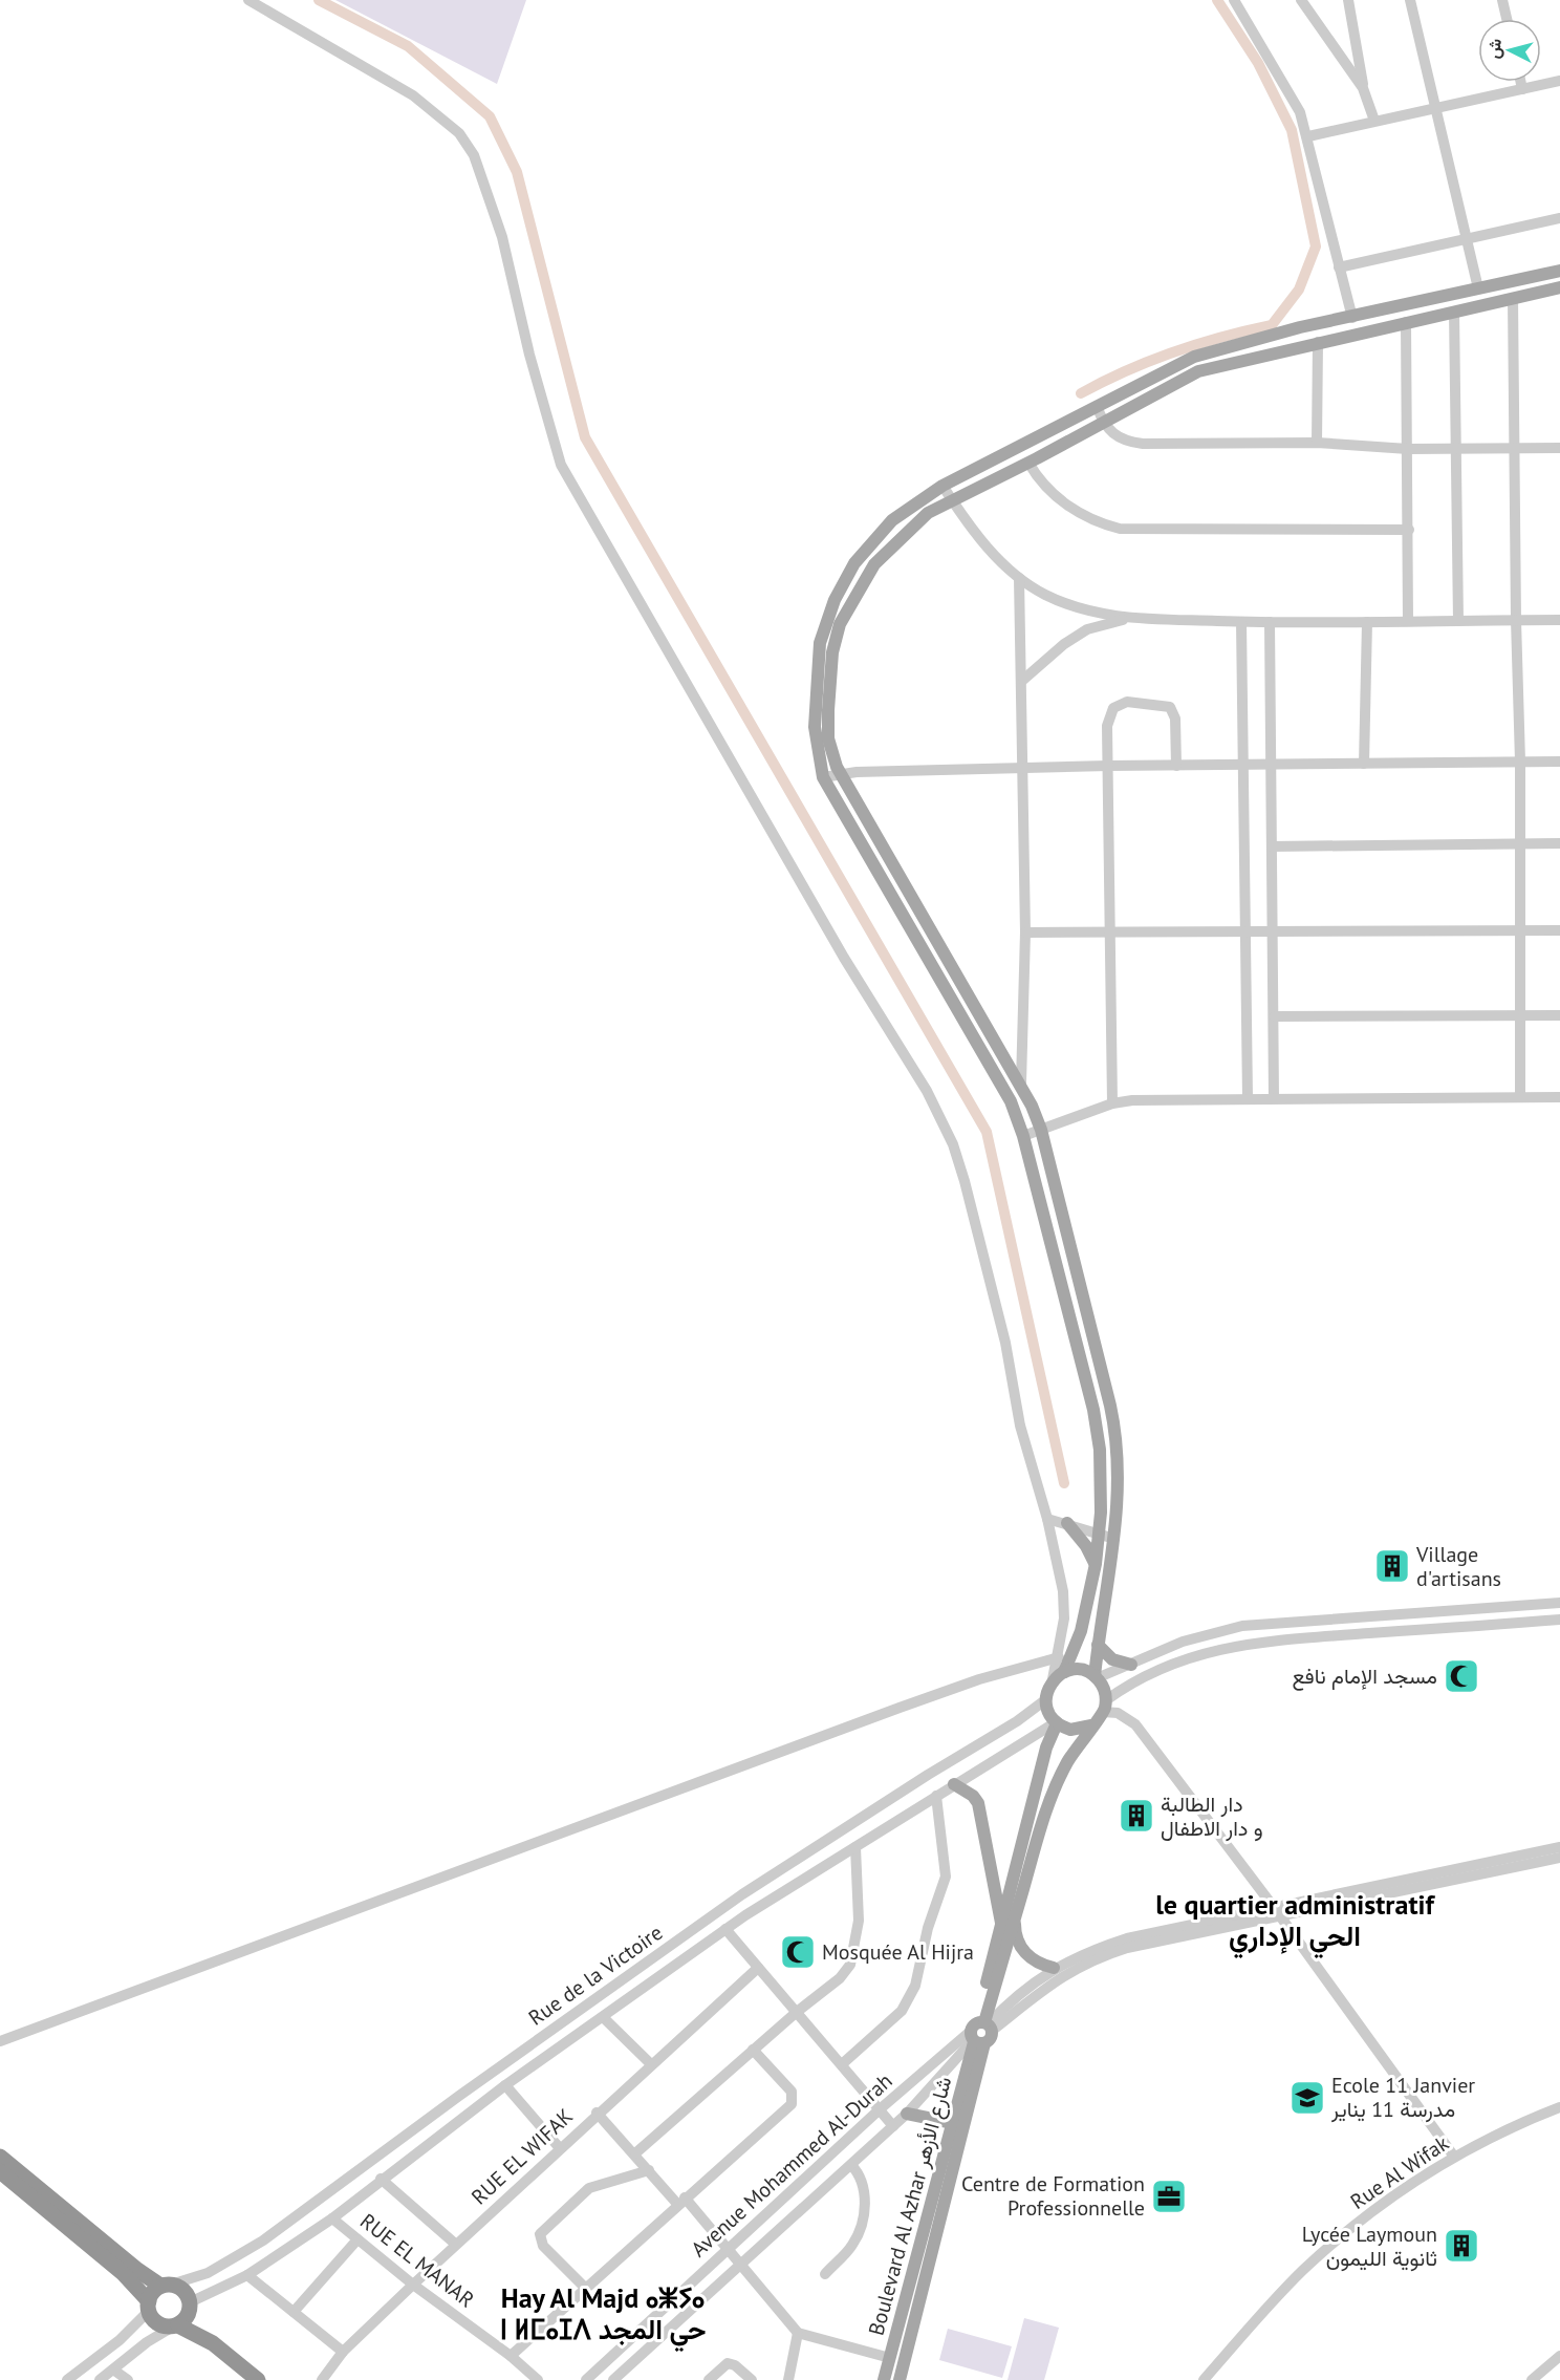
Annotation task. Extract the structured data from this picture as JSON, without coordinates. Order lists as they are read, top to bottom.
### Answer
{
  "streets": {
    "main road": ["Boulevard Al Azhar شارع الأزهر"],
    "street": [
      "Rue de la Victoire",
      "RUE EL WIFAK",
      "Avenue Mohammed Al-Durah",
      "Rue Al Wifak",
      "RUE EL MANAR"
    ]
  },
  "crossings": [
    ["Rue de la Victoire", "Boulevard Al Azhar شارع الأزهر"],
    ["Rue de la Victoire", "RUE EL MANAR"],
    ["RUE EL WIFAK", "RUE EL MANAR"],
    ["Avenue Mohammed Al-Durah", "Boulevard Al Azhar شارع الأزهر"]
  ],
  "districts": ["le quartier administratif الحي الإداري", "Hay Al Majd ⴰⵥⵢⴰ ⵏ ⵍⵎⴰⵊⴷ حي المجد"],
  "places": {
    "building": ["Village d'artisans", "دار الطالبة و دار الاطفال", "Lycée Laymoun ثانوية الليمون"],
    "mosque": ["مسجد الإمام نافع", "Mosquée Al Hijra"],
    "school or university": ["Ecole 11 Janvier مدرسة 11 يناير"],
    "office": ["Centre de Formation Professionnelle"]
  },
  "north": "left"
}
